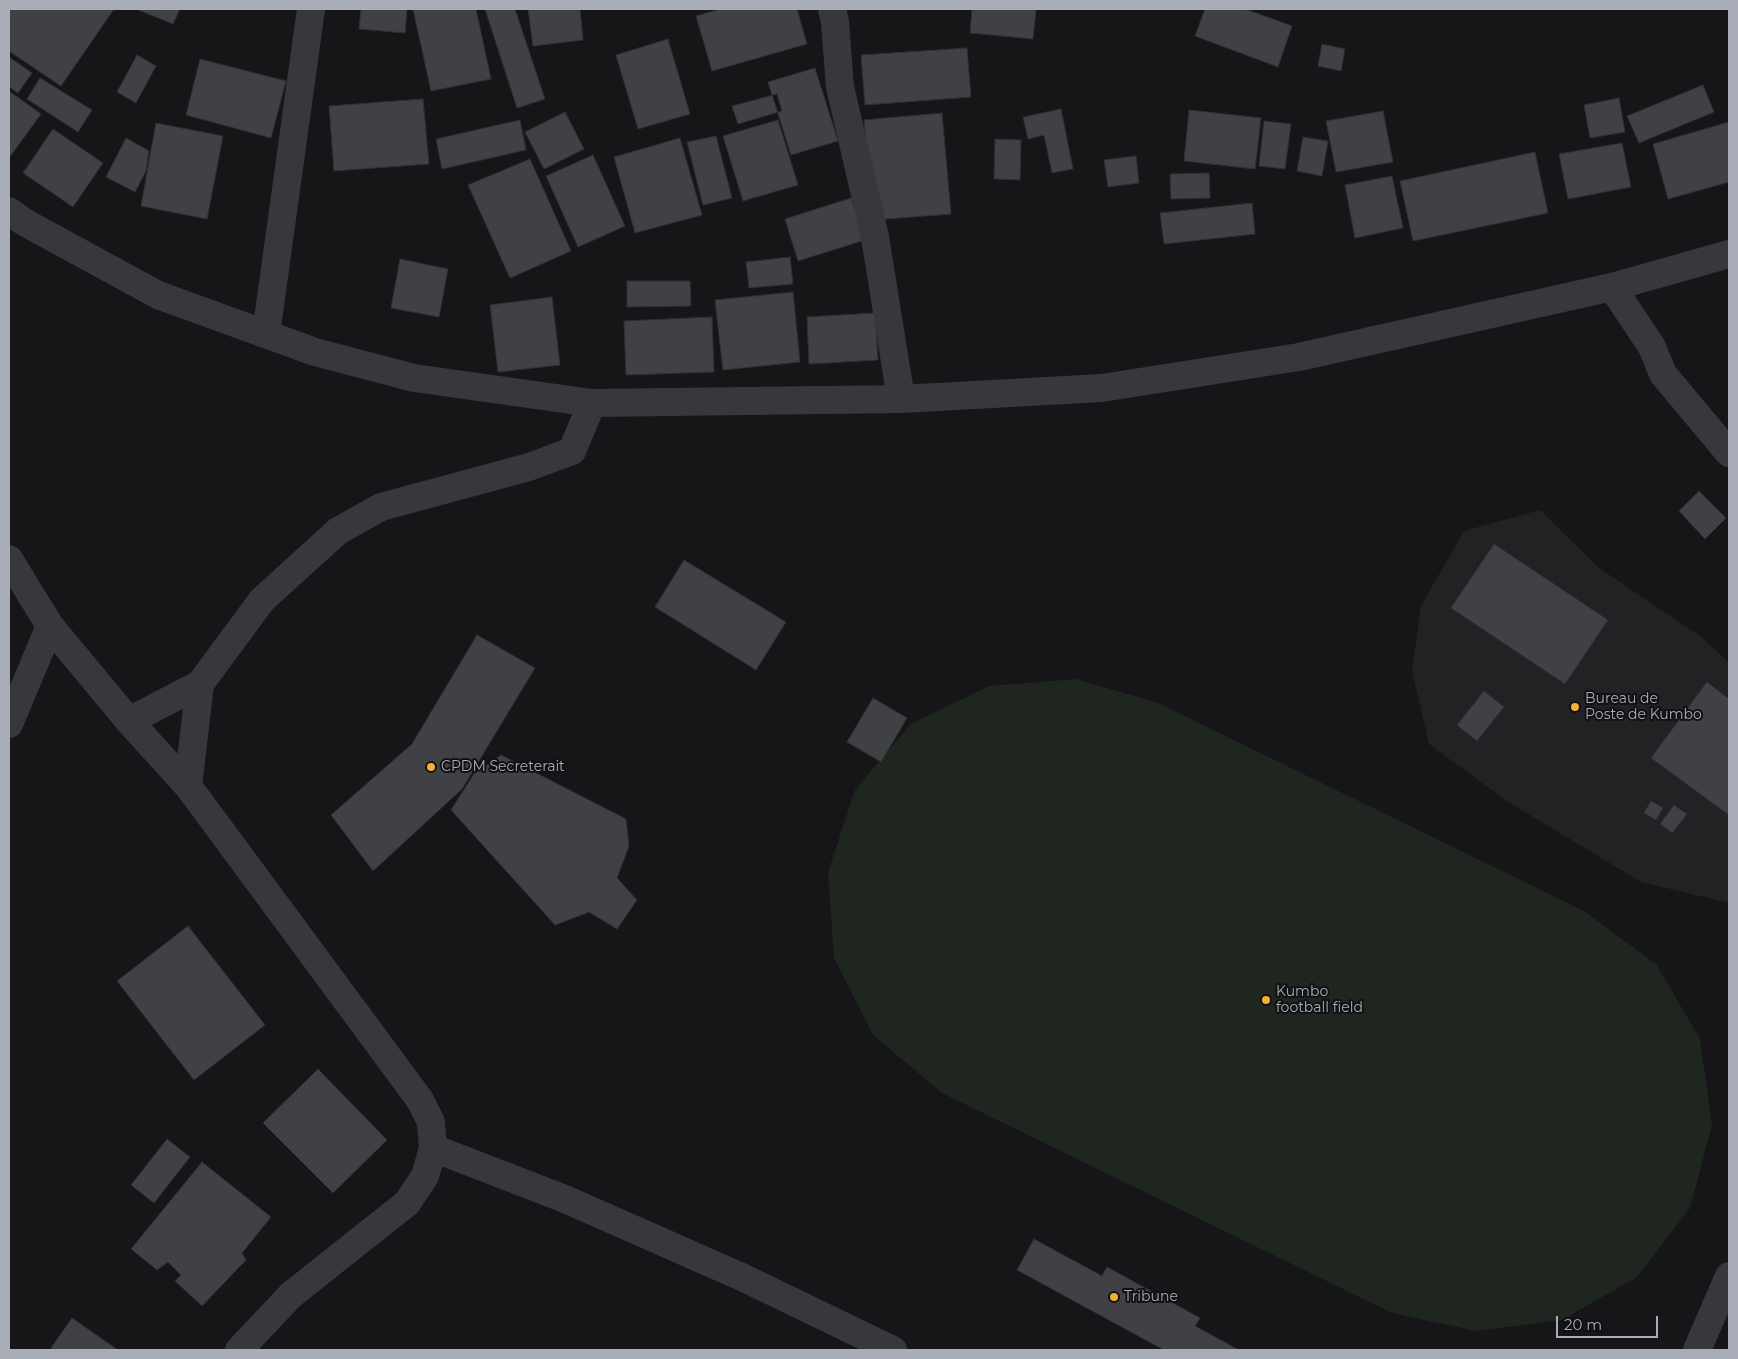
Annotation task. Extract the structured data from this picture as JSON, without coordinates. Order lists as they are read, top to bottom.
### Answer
{
  "places": [
    "Bureau de Poste de Kumbo",
    "CPDM Secreterait",
    "Kumbo football field",
    "Tribune"
  ],
  "scale_bar": "20 m"
}
